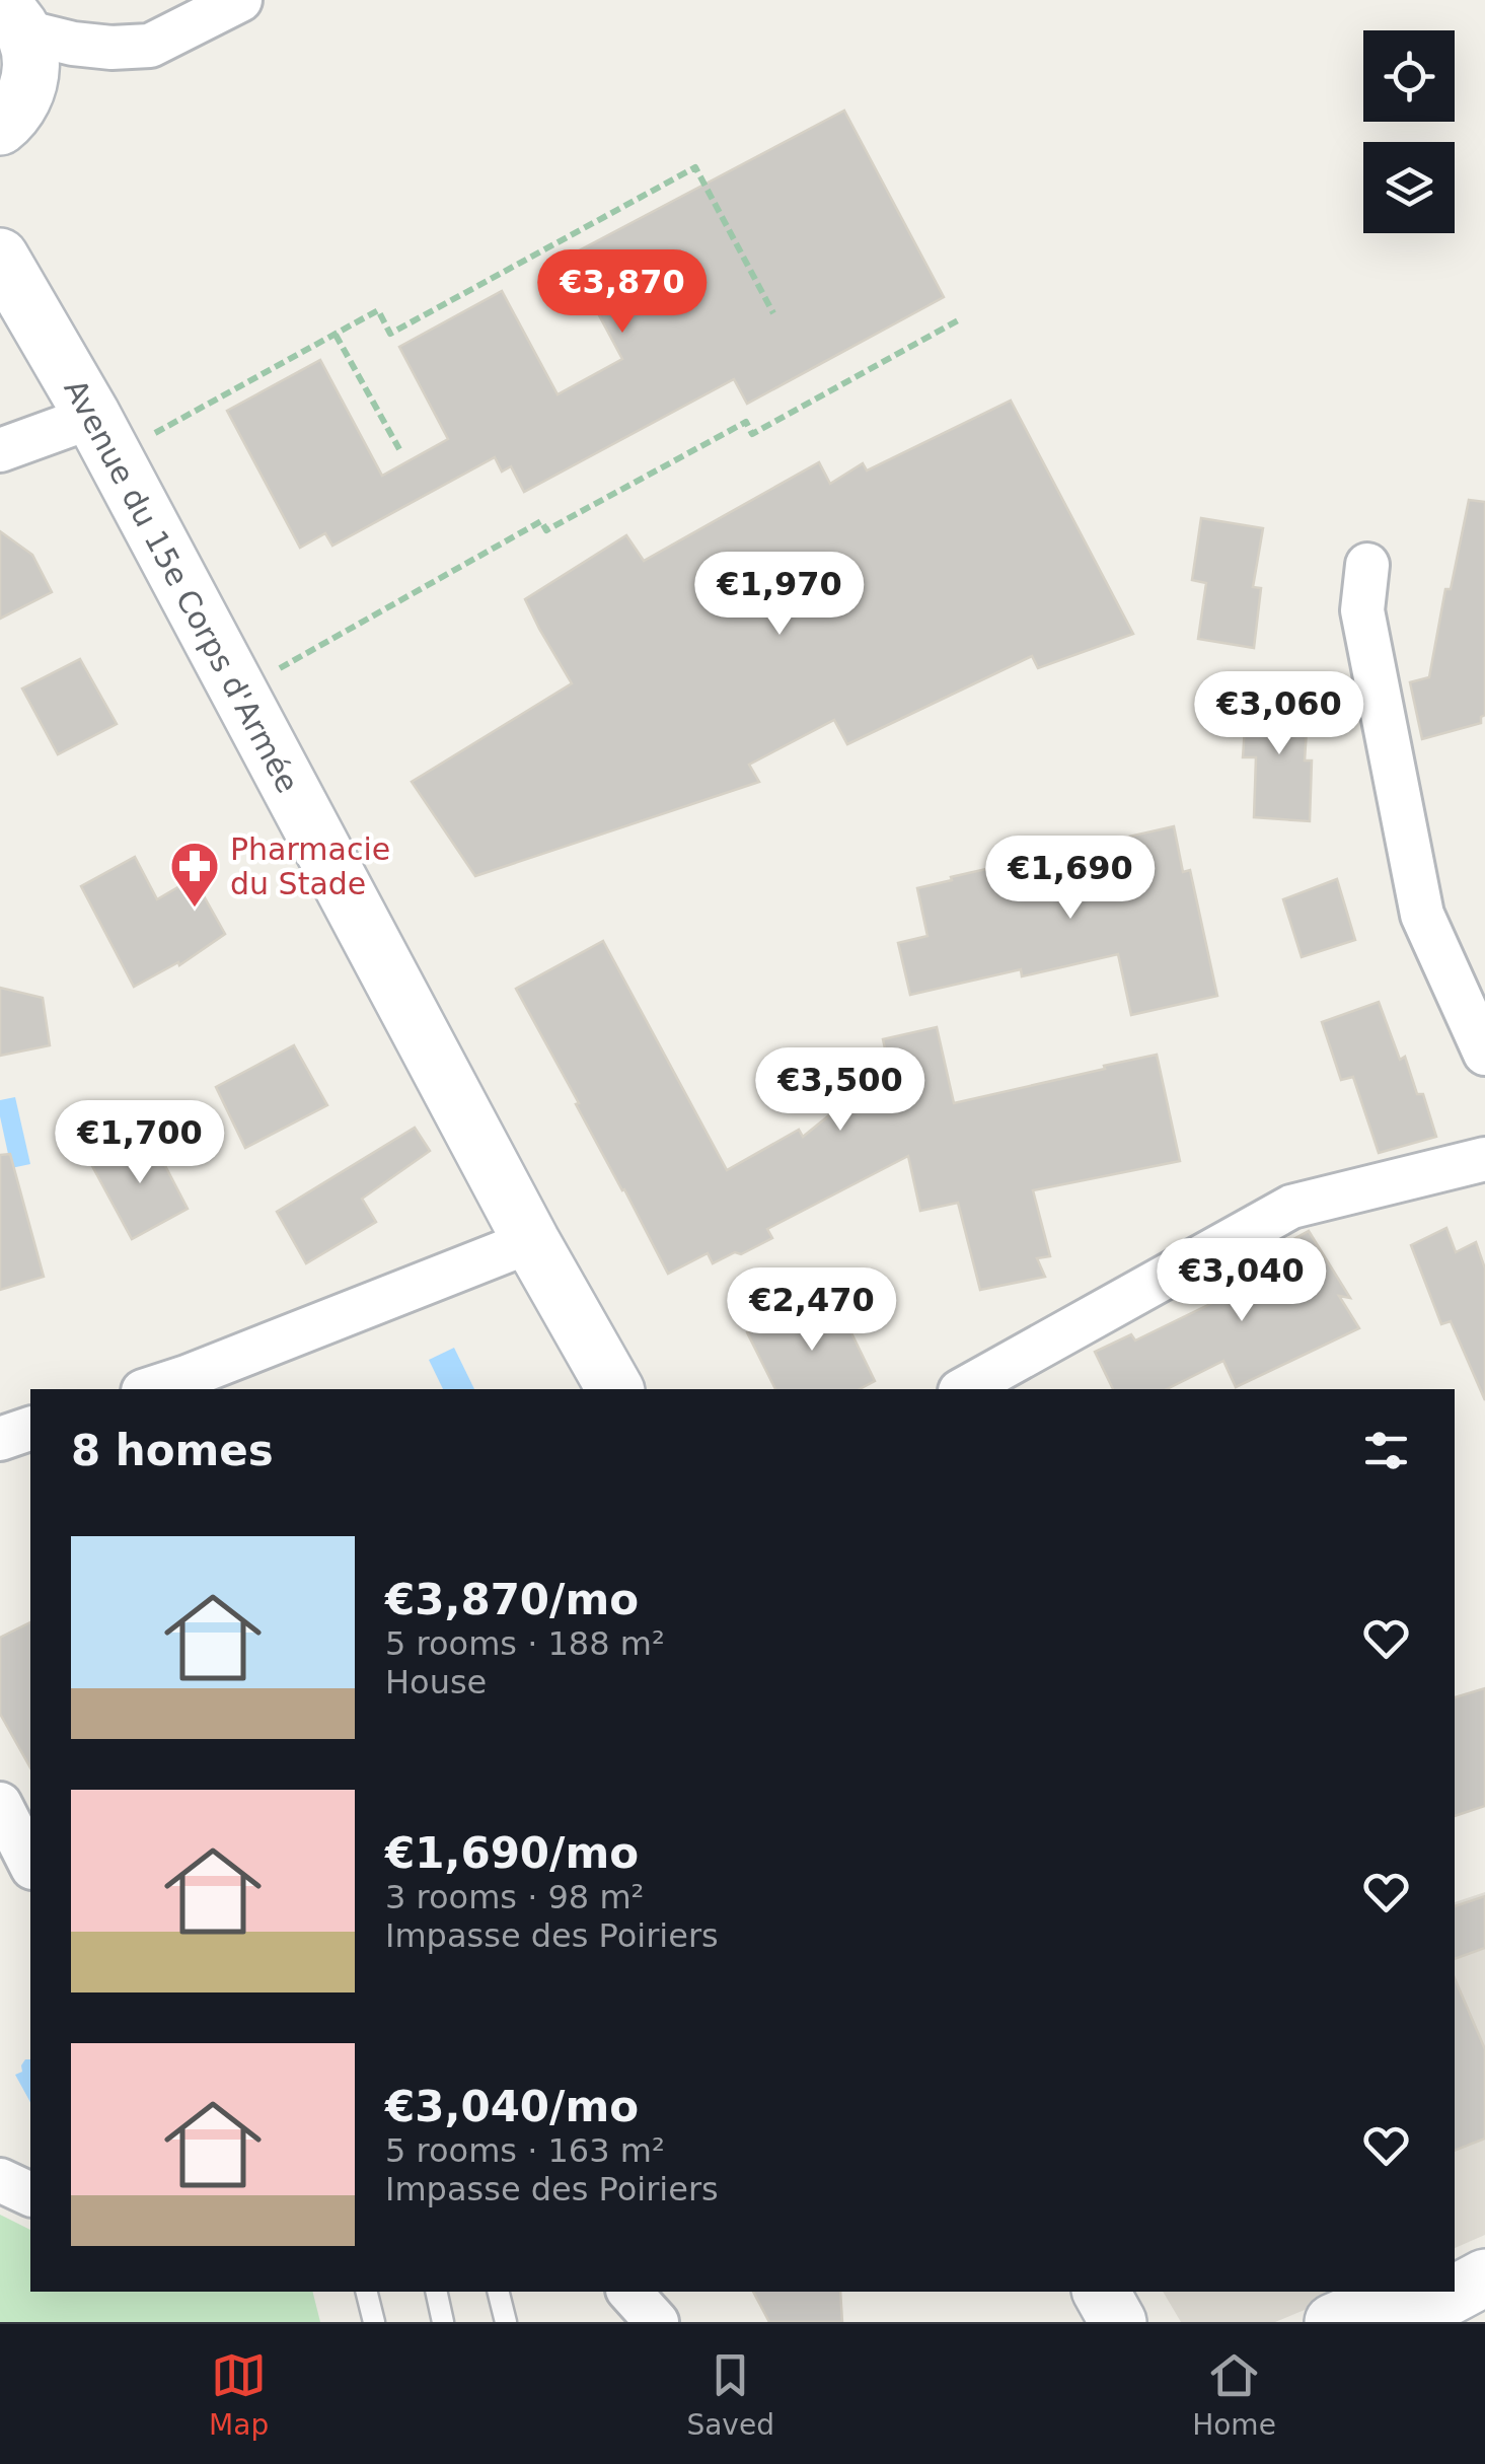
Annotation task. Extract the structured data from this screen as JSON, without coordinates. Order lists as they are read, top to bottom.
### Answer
{
  "streets": {
    "main road": ["Avenue du 15e Corps d'Armée"]
  },
  "places": {
    "pharmacy": ["Pharmacie du Stade"]
  },
  "page": {
    "price": [
      "€3,870",
      "€1,970",
      "€3,060",
      "€1,690",
      "€3,500",
      "€1,700",
      "€3,040",
      "€2,470"
    ],
    "heading": "8 homes",
    "list": [
      {
        "name": "€3,870/mo",
        "note": "5 rooms · 188 m² · House"
      },
      {
        "name": "€1,690/mo",
        "note": "3 rooms · 98 m² · Impasse des Poiriers"
      },
      {
        "name": "€3,040/mo",
        "note": "5 rooms · 163 m² · Impasse des Poiriers"
      }
    ],
    "tabs": ["Map", "Saved", "Home"]
  }
}
